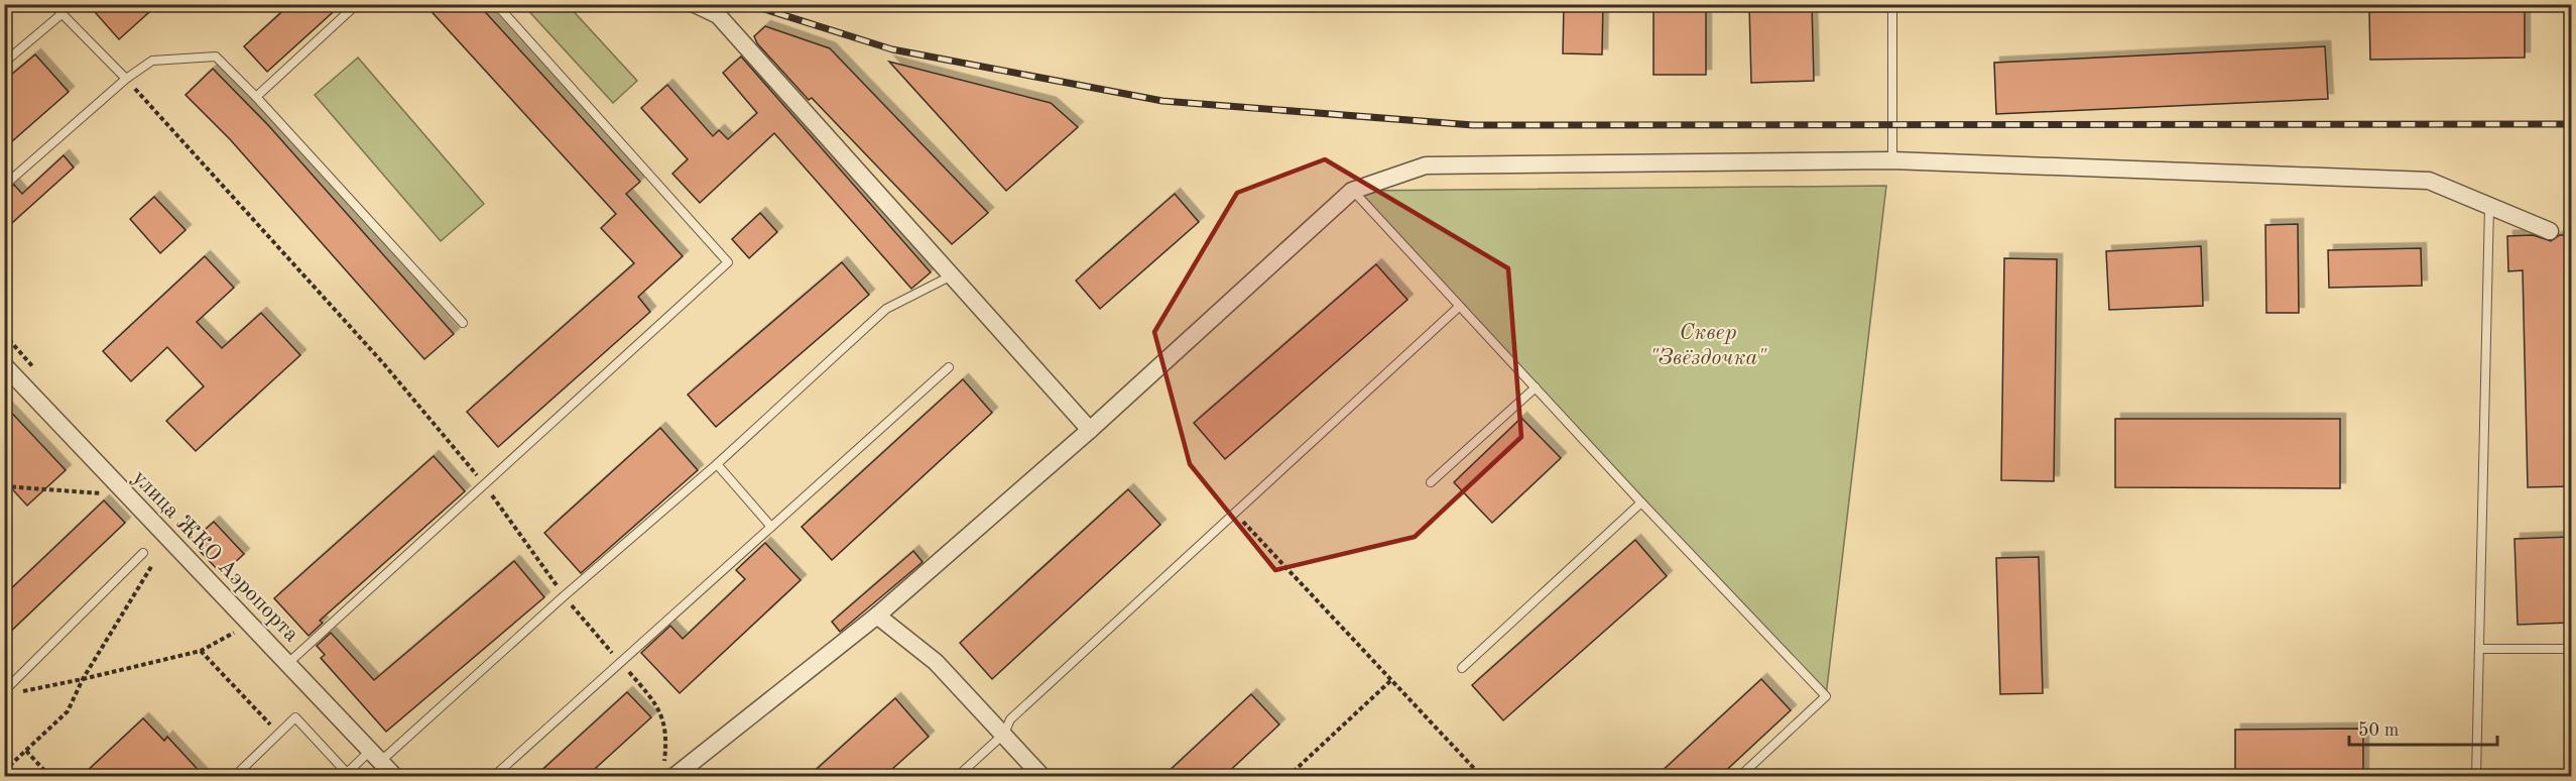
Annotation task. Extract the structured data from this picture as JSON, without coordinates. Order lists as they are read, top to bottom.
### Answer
{
  "streets": {
    "street": ["улица ЖКО Аэропорта"]
  },
  "parks": ["Сквер \"Звёздочка\""],
  "scale_bar": "50 m"
}
